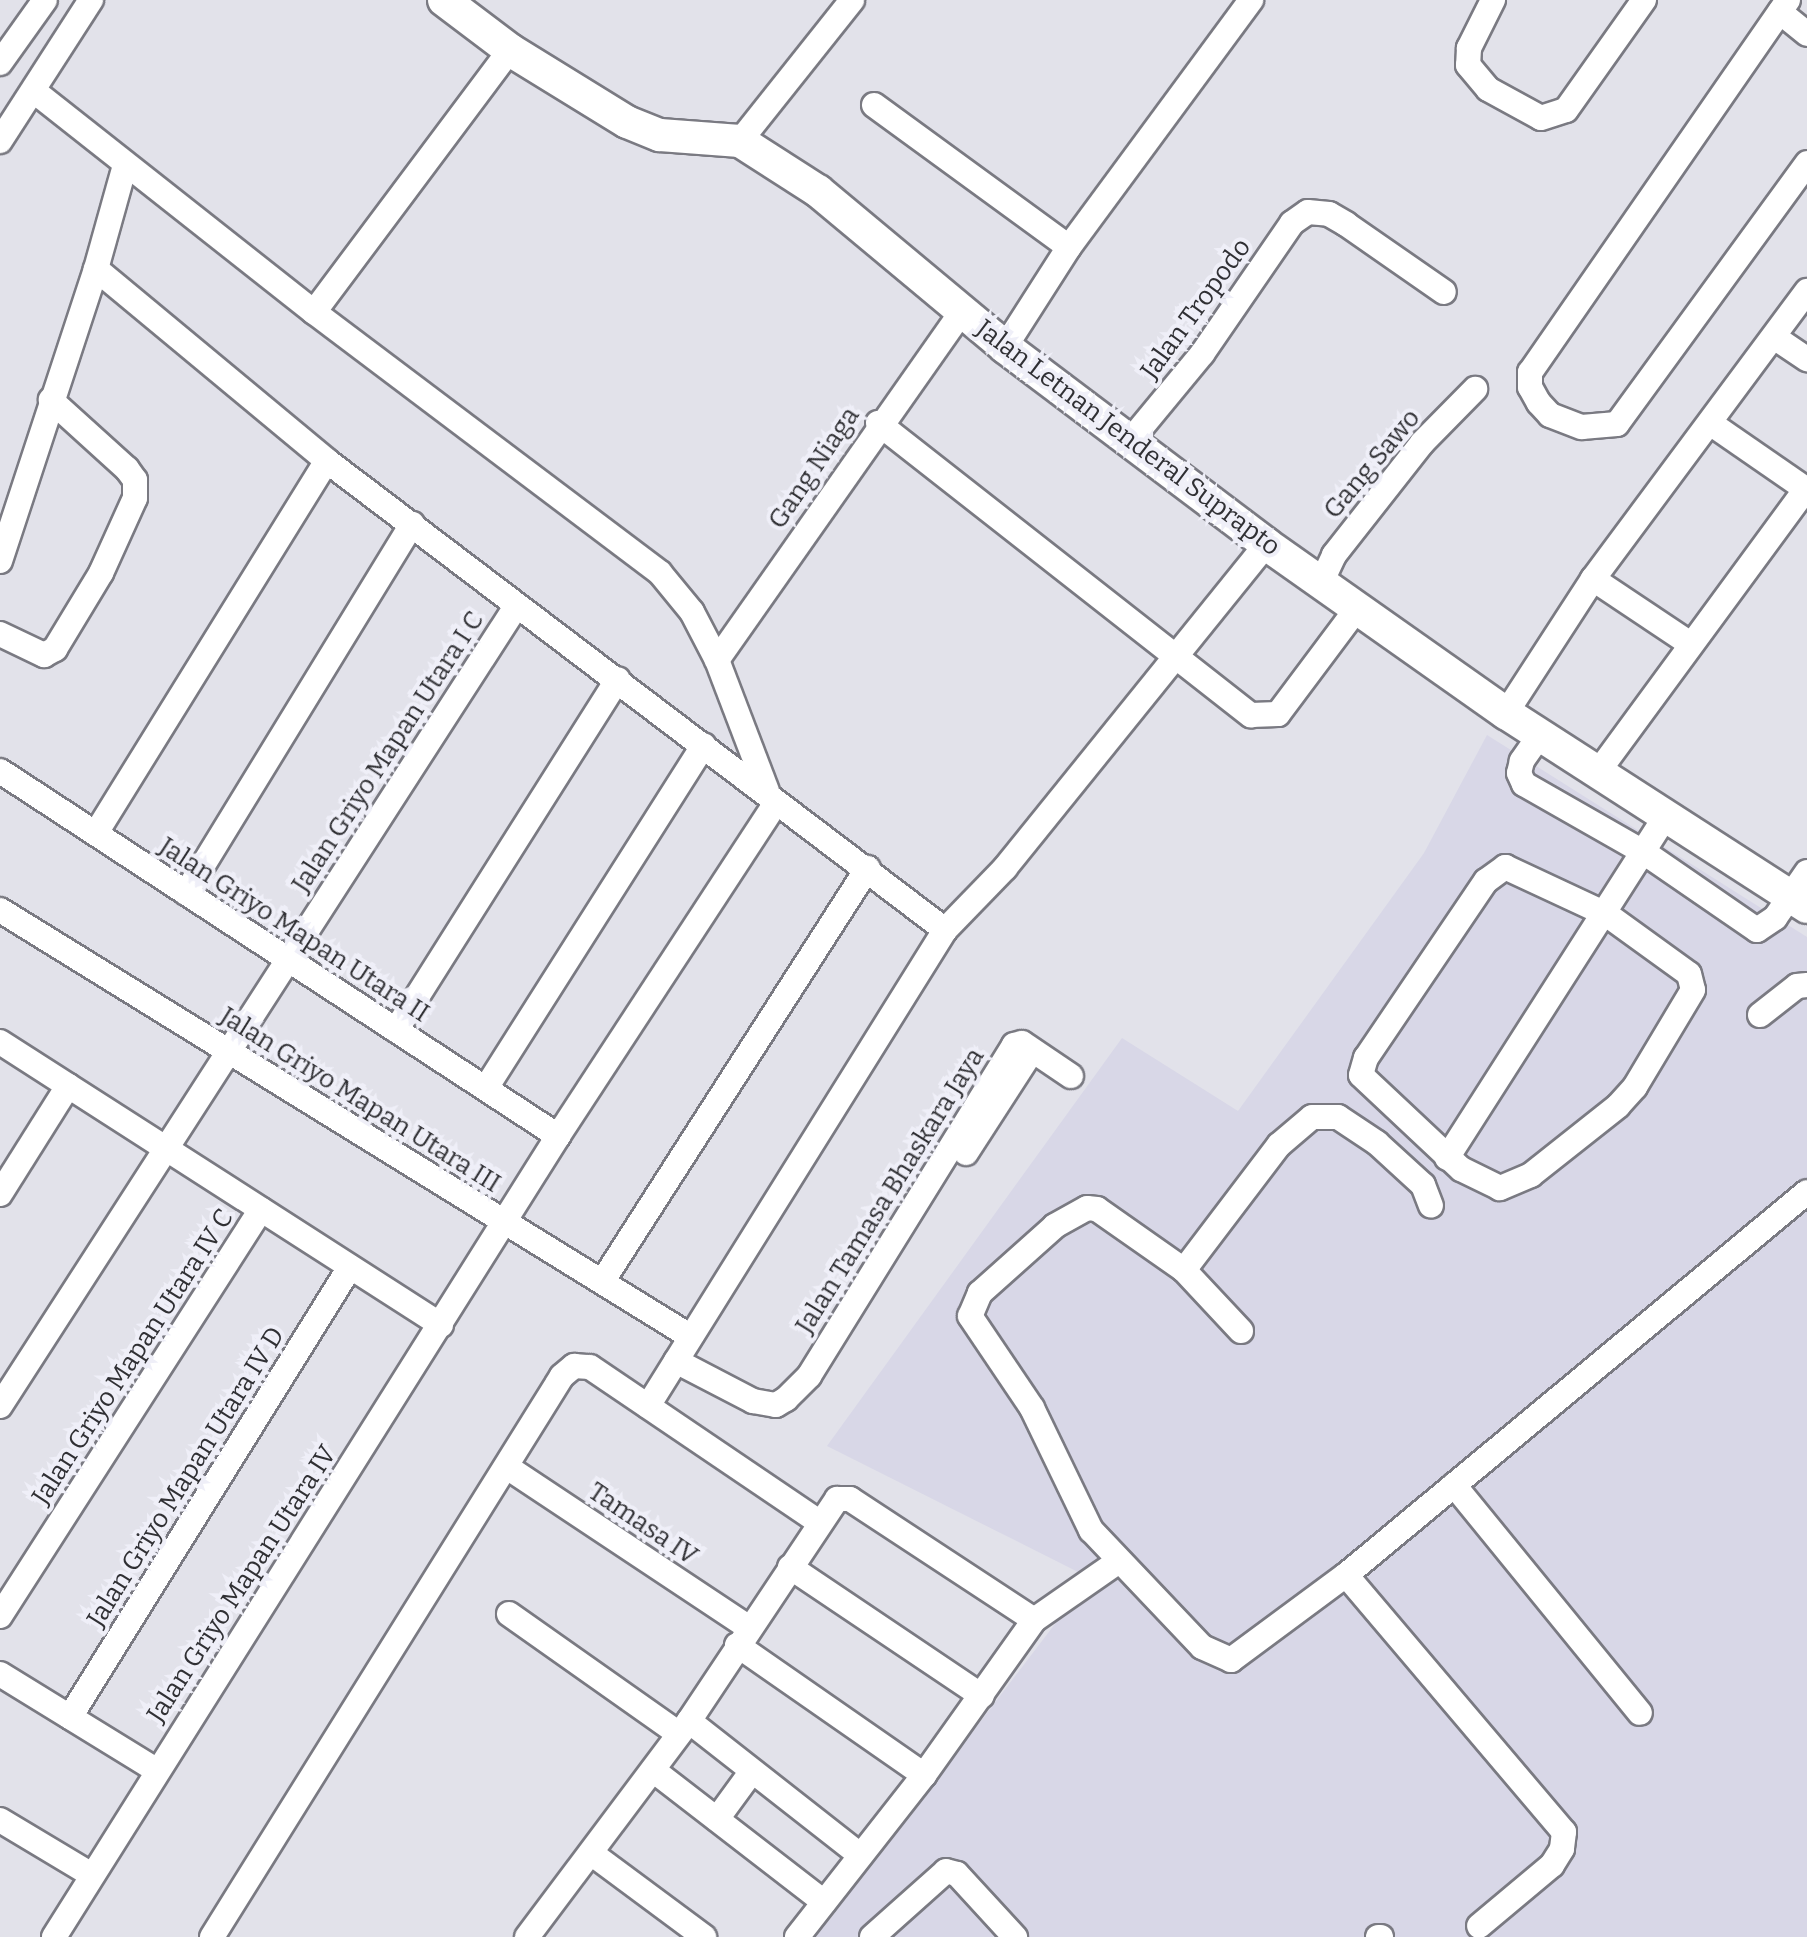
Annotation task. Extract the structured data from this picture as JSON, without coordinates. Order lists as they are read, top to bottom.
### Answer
{
  "streets": {
    "main road": ["Jalan Letnan Jenderal Suprapto"],
    "street": [
      "Jalan Tropodo",
      "Gang Sawo",
      "Gang Niaga",
      "Jalan Griyo Mapan Utara I C",
      "Jalan Griyo Mapan Utara II",
      "Jalan Griyo Mapan Utara III",
      "Jalan Tamasa Bhaskara Jaya",
      "Jalan Griyo Mapan Utara IV C",
      "Jalan Griyo Mapan Utara IV D",
      "Tamasa IV",
      "Jalan Griyo Mapan Utara IV"
    ]
  },
  "crossings": [
    ["Jalan Tropodo", "Jalan Letnan Jenderal Suprapto"],
    ["Jalan Letnan Jenderal Suprapto", "Gang Sawo"],
    ["Jalan Letnan Jenderal Suprapto", "Gang Niaga"],
    ["Jalan Griyo Mapan Utara I C", "Jalan Griyo Mapan Utara II"],
    ["Jalan Griyo Mapan Utara I C", "Jalan Griyo Mapan Utara III"],
    ["Jalan Griyo Mapan Utara II", "Jalan Griyo Mapan Utara IV"],
    ["Jalan Griyo Mapan Utara III", "Jalan Griyo Mapan Utara IV"]
  ]
}
